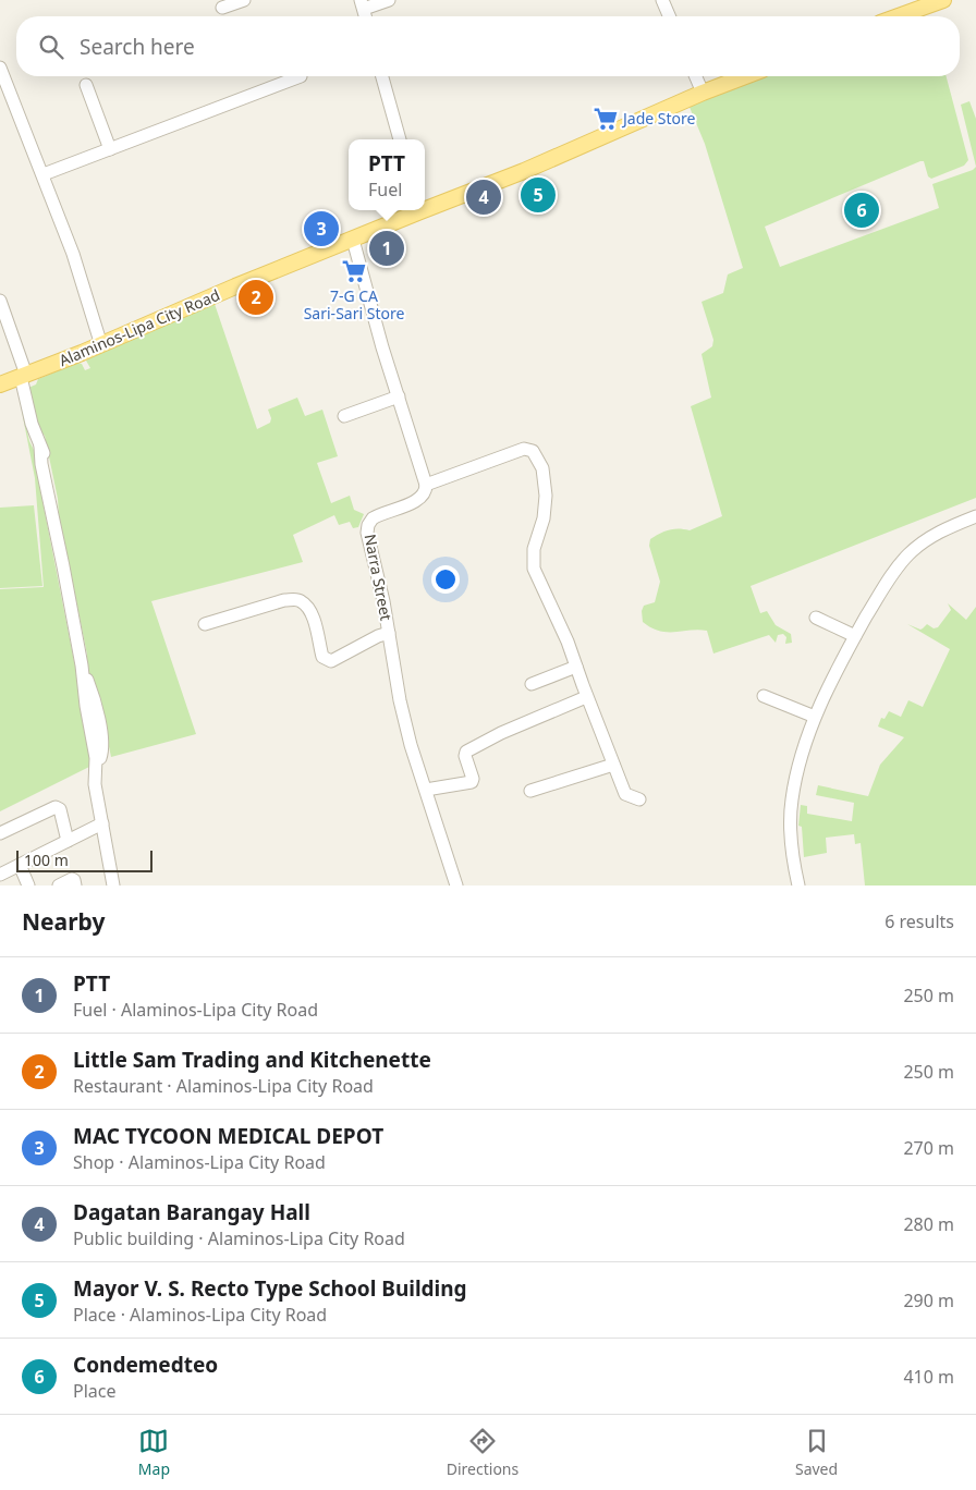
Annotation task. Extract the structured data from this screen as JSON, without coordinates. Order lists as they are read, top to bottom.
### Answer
{
  "streets": {
    "main road": ["Alaminos-Lipa City Road"],
    "street": ["Narra Street"]
  },
  "places": {
    "supermarket": ["Jade Store", "7-G CA Sari-Sari Store"]
  },
  "scale_bar": "100 m",
  "page": {
    "search": "Search here",
    "popup": ["PTT", "Fuel"],
    "pins": [
      "5",
      "4",
      "6",
      "3",
      "1",
      "2"
    ],
    "scale": "100 m",
    "heading": ["Nearby", "6 results"],
    "list": [
      {
        "mark": "1",
        "name": "PTT",
        "note": "Fuel · Alaminos-Lipa City Road",
        "value": "250 m"
      },
      {
        "mark": "2",
        "name": "Little Sam Trading and Kitchenette",
        "note": "Restaurant · Alaminos-Lipa City Road",
        "value": "250 m"
      },
      {
        "mark": "3",
        "name": "MAC TYCOON MEDICAL DEPOT",
        "note": "Shop · Alaminos-Lipa City Road",
        "value": "270 m"
      },
      {
        "mark": "4",
        "name": "Dagatan Barangay Hall",
        "note": "Public building · Alaminos-Lipa City Road",
        "value": "280 m"
      },
      {
        "mark": "5",
        "name": "Mayor V. S. Recto Type School Building",
        "note": "Place · Alaminos-Lipa City Road",
        "value": "290 m"
      },
      {
        "mark": "6",
        "name": "Condemedteo",
        "note": "Place",
        "value": "410 m"
      }
    ],
    "nav": ["Map", "Directions", "Saved"]
  }
}
